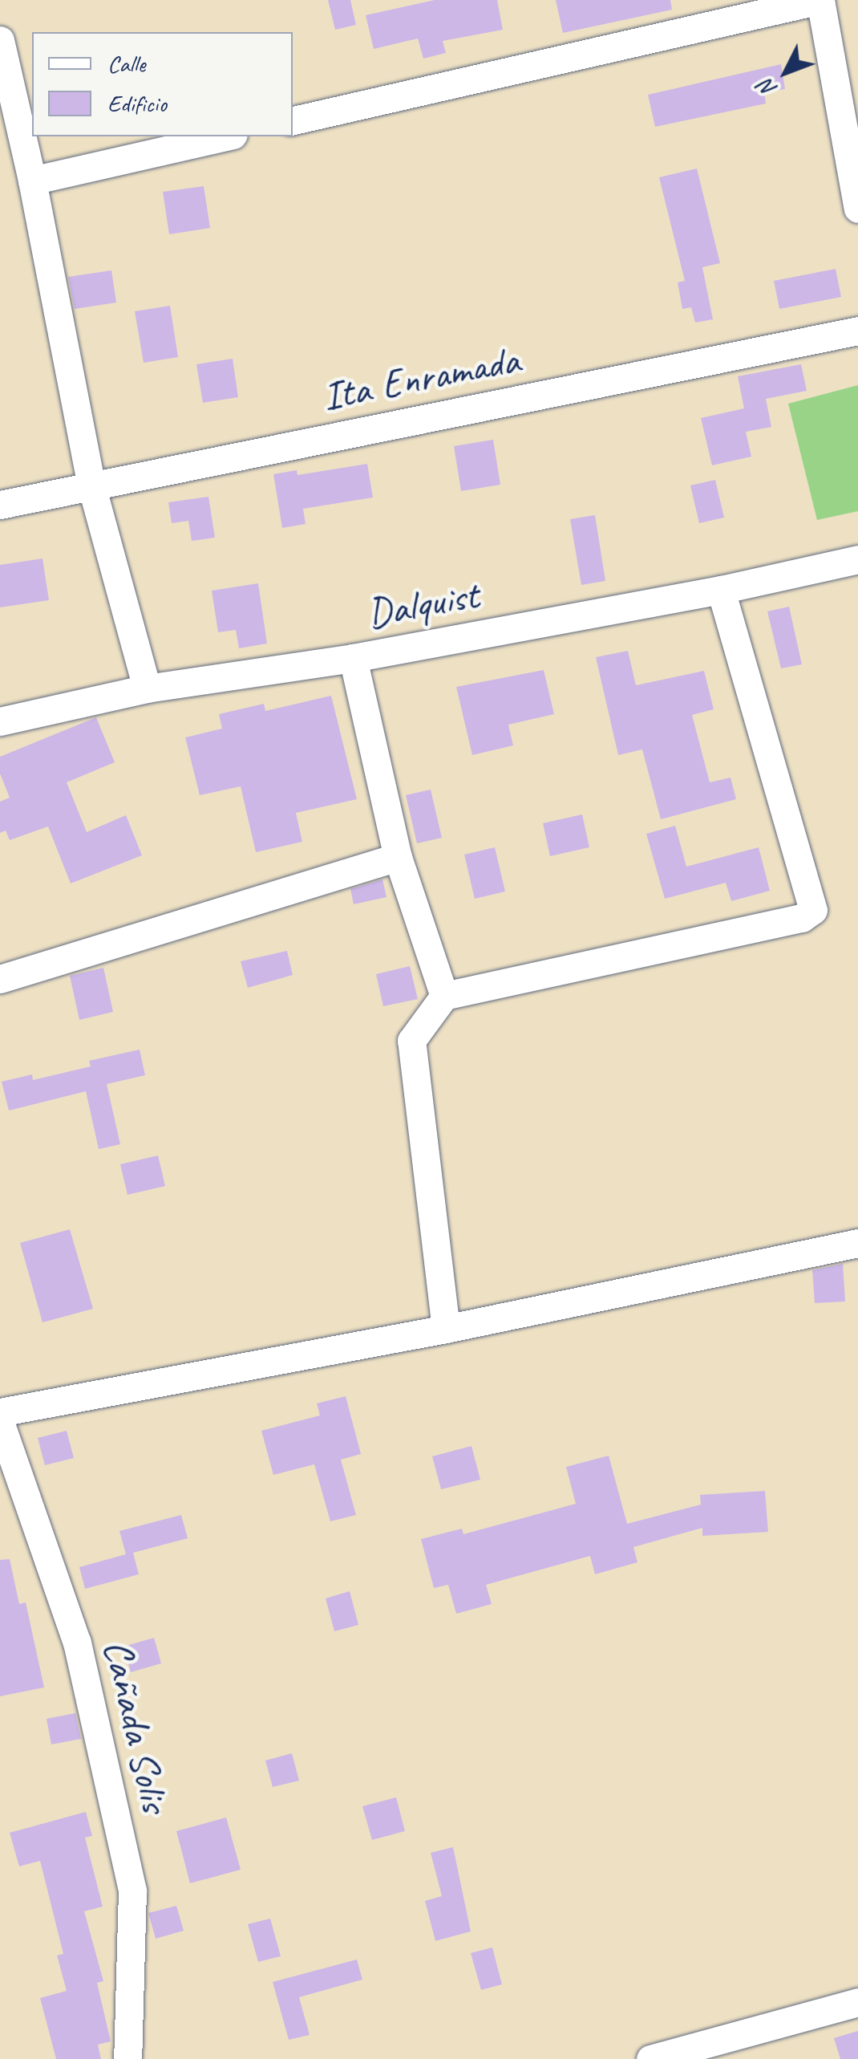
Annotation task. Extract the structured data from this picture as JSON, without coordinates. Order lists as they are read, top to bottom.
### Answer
{
  "streets": {
    "street": ["Ita Enramada", "Dalquist", "Cañada Solis"]
  },
  "legend": ["Calle", "Edificio"],
  "north": "bottom left"
}
